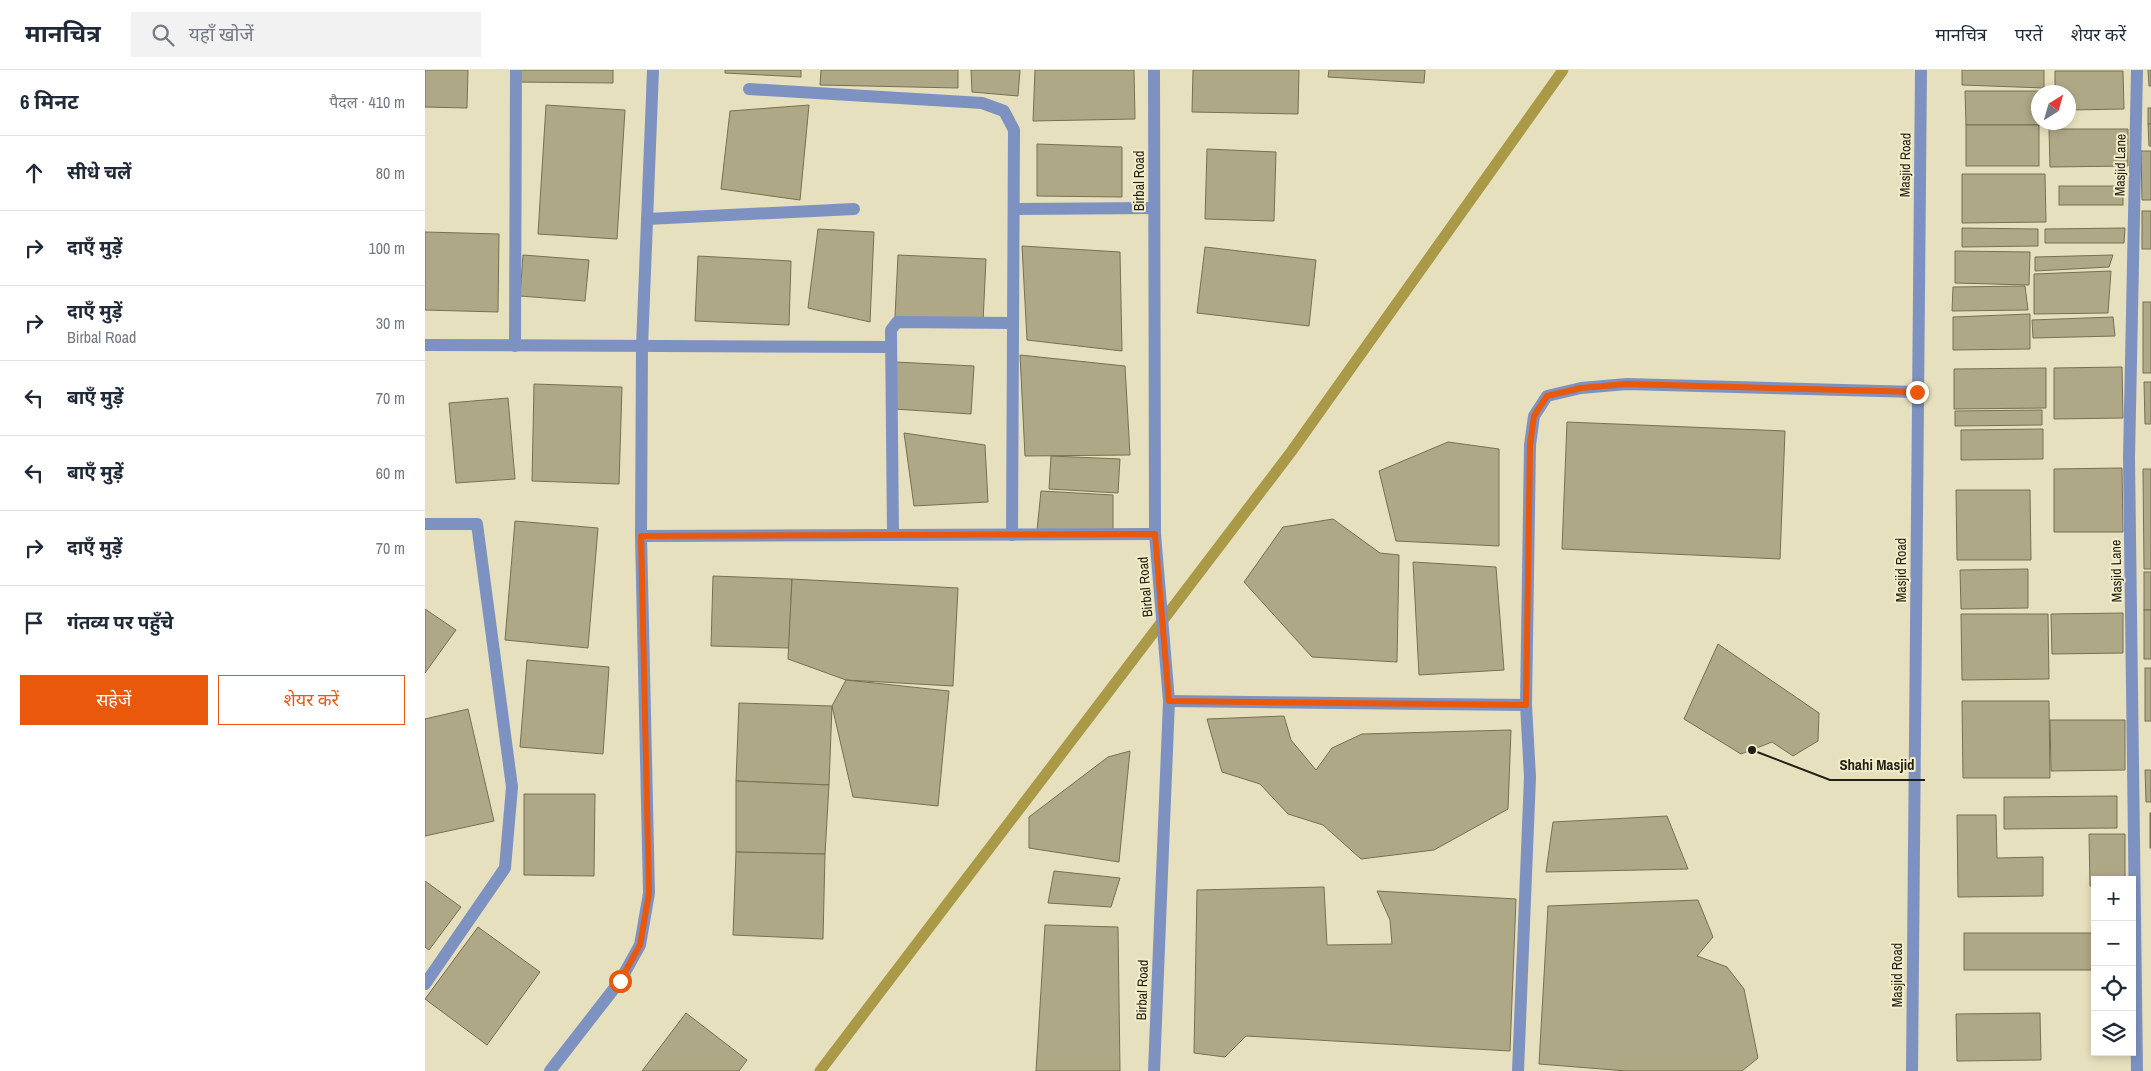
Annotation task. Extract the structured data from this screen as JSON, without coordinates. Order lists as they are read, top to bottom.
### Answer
{
  "streets": {
    "street": ["Masjid Road", "Masjid Lane", "Birbal Road"]
  },
  "places": ["Shahi Masjid"],
  "north": "top right",
  "page": {
    "header": "मानचित्र",
    "search": "यहाँ खोजें",
    "nav": ["मानचित्र", "परतें", "शेयर करें"],
    "heading": ["6 मिनट", "पैदल · 410 m"],
    "list": [
      ["सीधे चलें", "80 m"],
      ["दाएँ मुड़ें", "100 m"],
      ["दाएँ मुड़ें", "Birbal Road", "30 m"],
      ["बाएँ मुड़ें", "70 m"],
      ["बाएँ मुड़ें", "60 m"],
      ["दाएँ मुड़ें", "70 m"],
      "गंतव्य पर पहुँचे"
    ],
    "buttons": ["सहेजें", "शेयर करें"],
    "map_buttons": ["+", "−"]
  }
}
